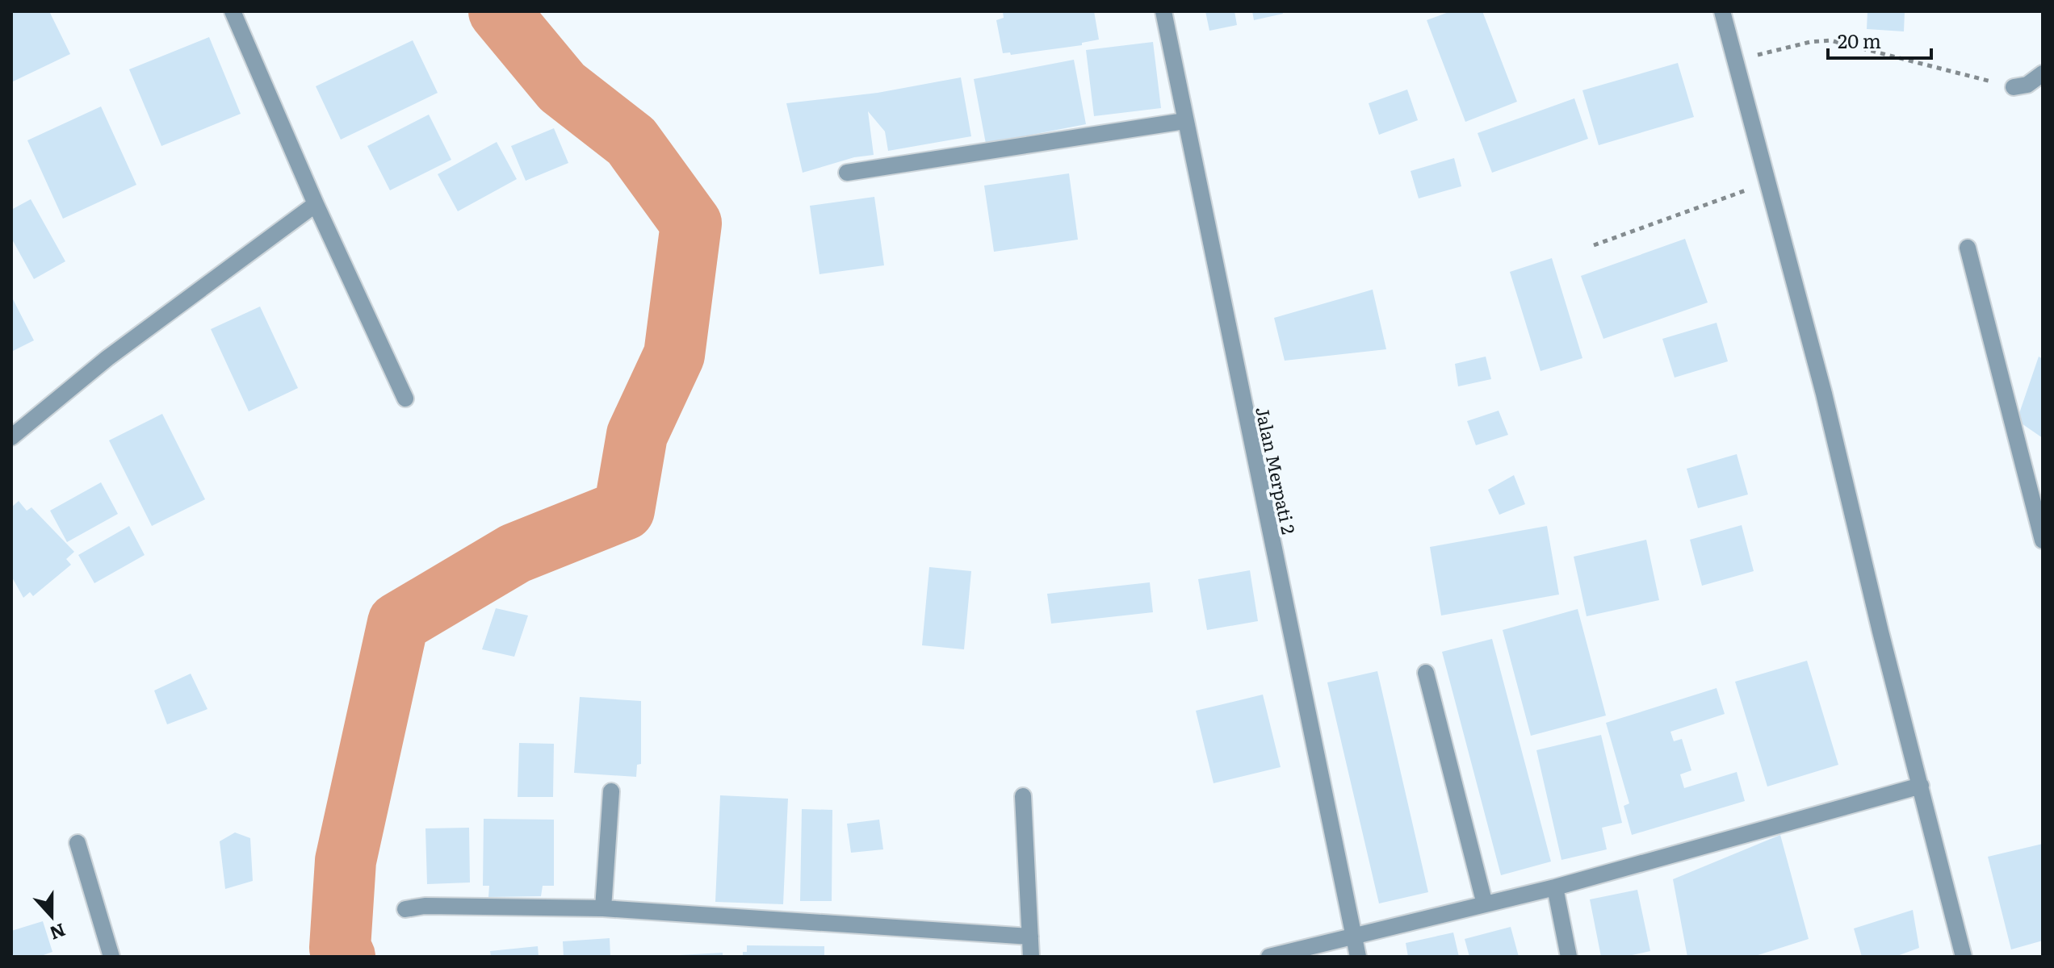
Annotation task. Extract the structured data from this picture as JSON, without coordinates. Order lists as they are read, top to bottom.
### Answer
{
  "streets": {
    "street": ["Jalan Merpati 2"]
  },
  "scale_bar": "20 m",
  "north": "bottom"
}
